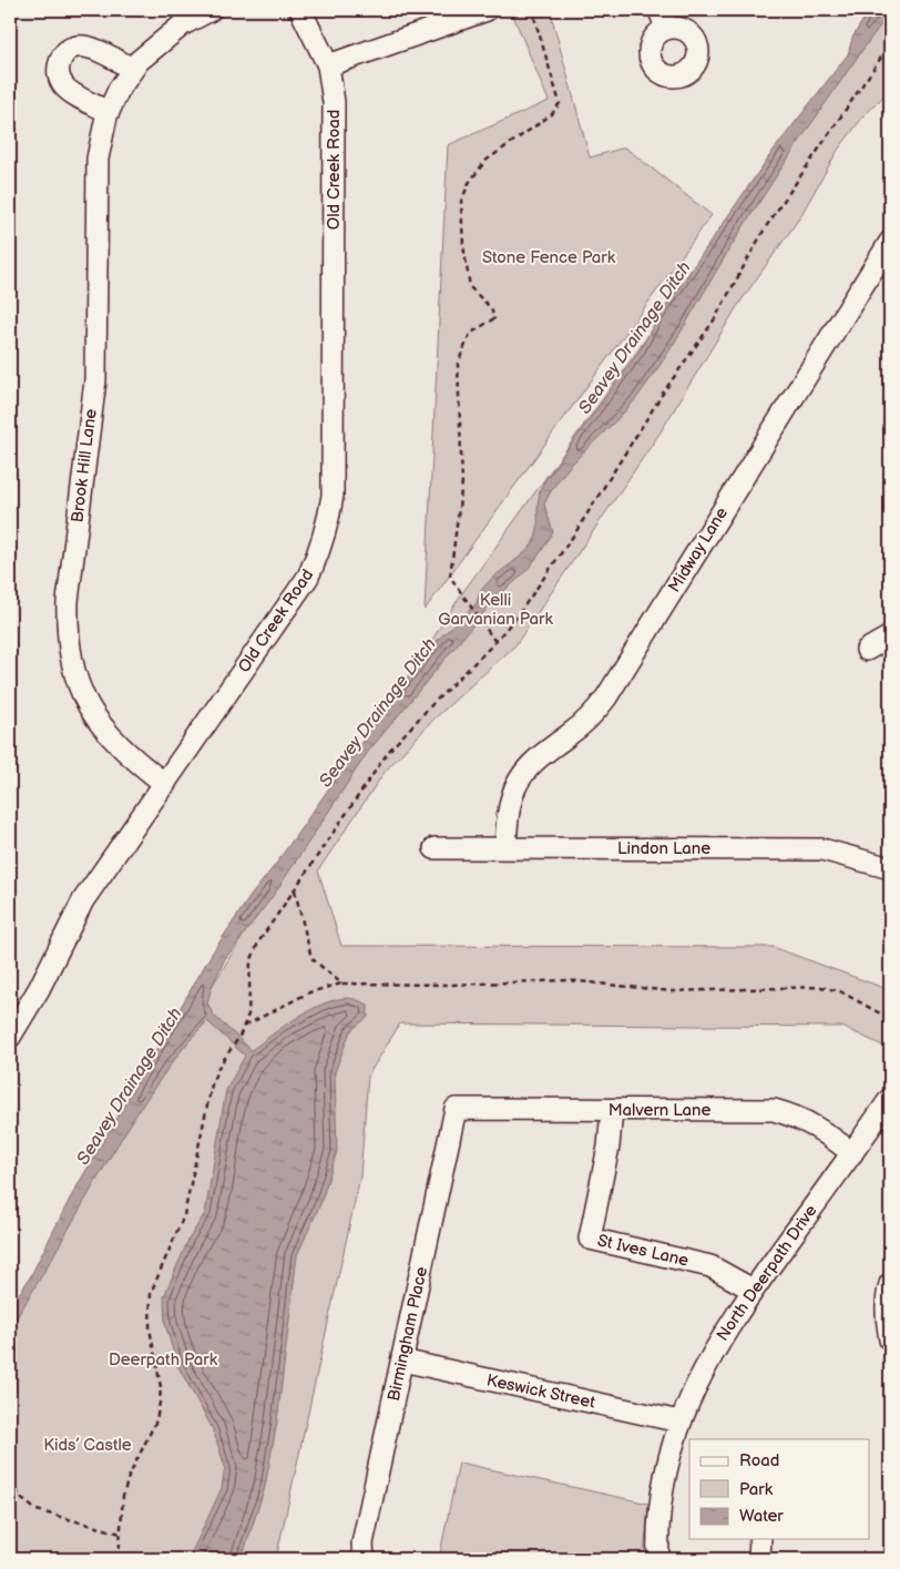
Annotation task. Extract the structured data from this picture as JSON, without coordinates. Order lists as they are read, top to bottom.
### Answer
{
  "streets": {
    "street": [
      "Old Creek Road",
      "Brook Hill Lane",
      "Midway Lane",
      "Lindon Lane",
      "Malvern Lane",
      "St Ives Lane",
      "North Deerpath Drive",
      "Birmingham Place",
      "Keswick Street"
    ]
  },
  "crossings": [
    ["Old Creek Road", "Brook Hill Lane"],
    ["Midway Lane", "Lindon Lane"],
    ["Malvern Lane", "St Ives Lane"],
    ["Malvern Lane", "North Deerpath Drive"],
    ["Malvern Lane", "Birmingham Place"],
    ["St Ives Lane", "North Deerpath Drive"],
    ["North Deerpath Drive", "Keswick Street"],
    ["Birmingham Place", "Keswick Street"]
  ],
  "water": ["Seavey Drainage Ditch"],
  "parks": [
    "Stone Fence Park",
    "Kelli Garvanian Park",
    "Deerpath Park",
    "Kids’ Castle"
  ],
  "legend": ["Road", "Park", "Water"]
}
